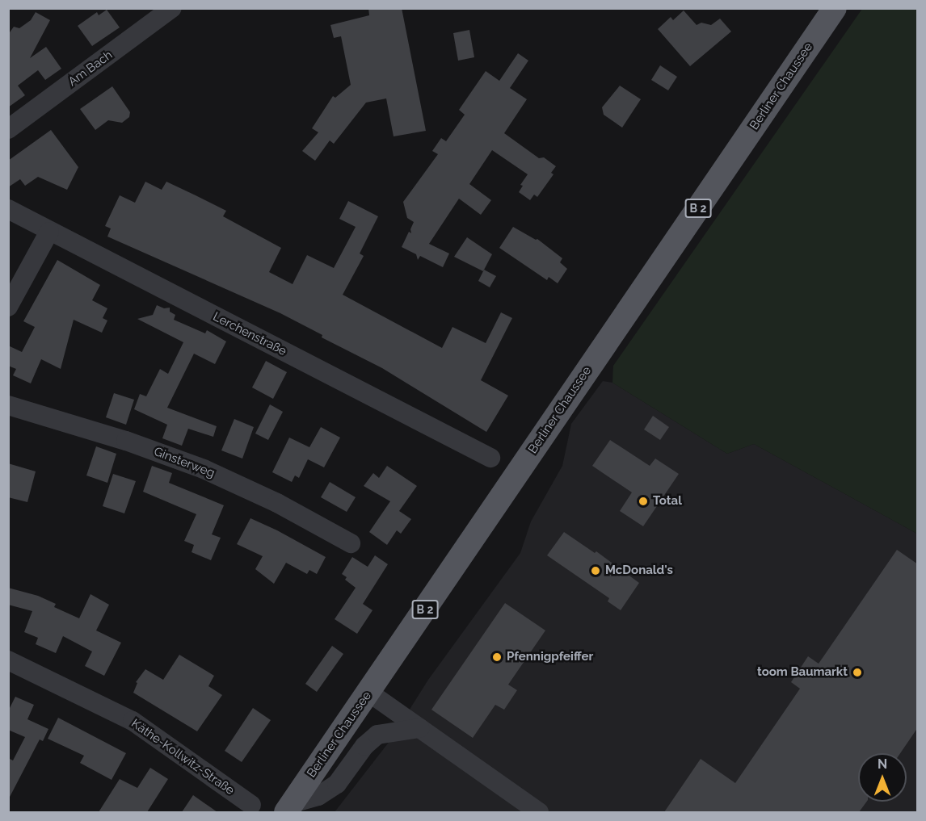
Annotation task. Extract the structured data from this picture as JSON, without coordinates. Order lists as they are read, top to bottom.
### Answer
{
  "streets": {
    "main road": ["Berliner Chaussee", "B 2"],
    "street": [
      "Am Bach",
      "Lerchenstraße",
      "Ginsterweg",
      "Käthe-Kollwitz-Straße"
    ]
  },
  "places": [
    "Total",
    "McDonald's",
    "Pfennigpfeiffer",
    "toom Baumarkt"
  ],
  "north": "top"
}
